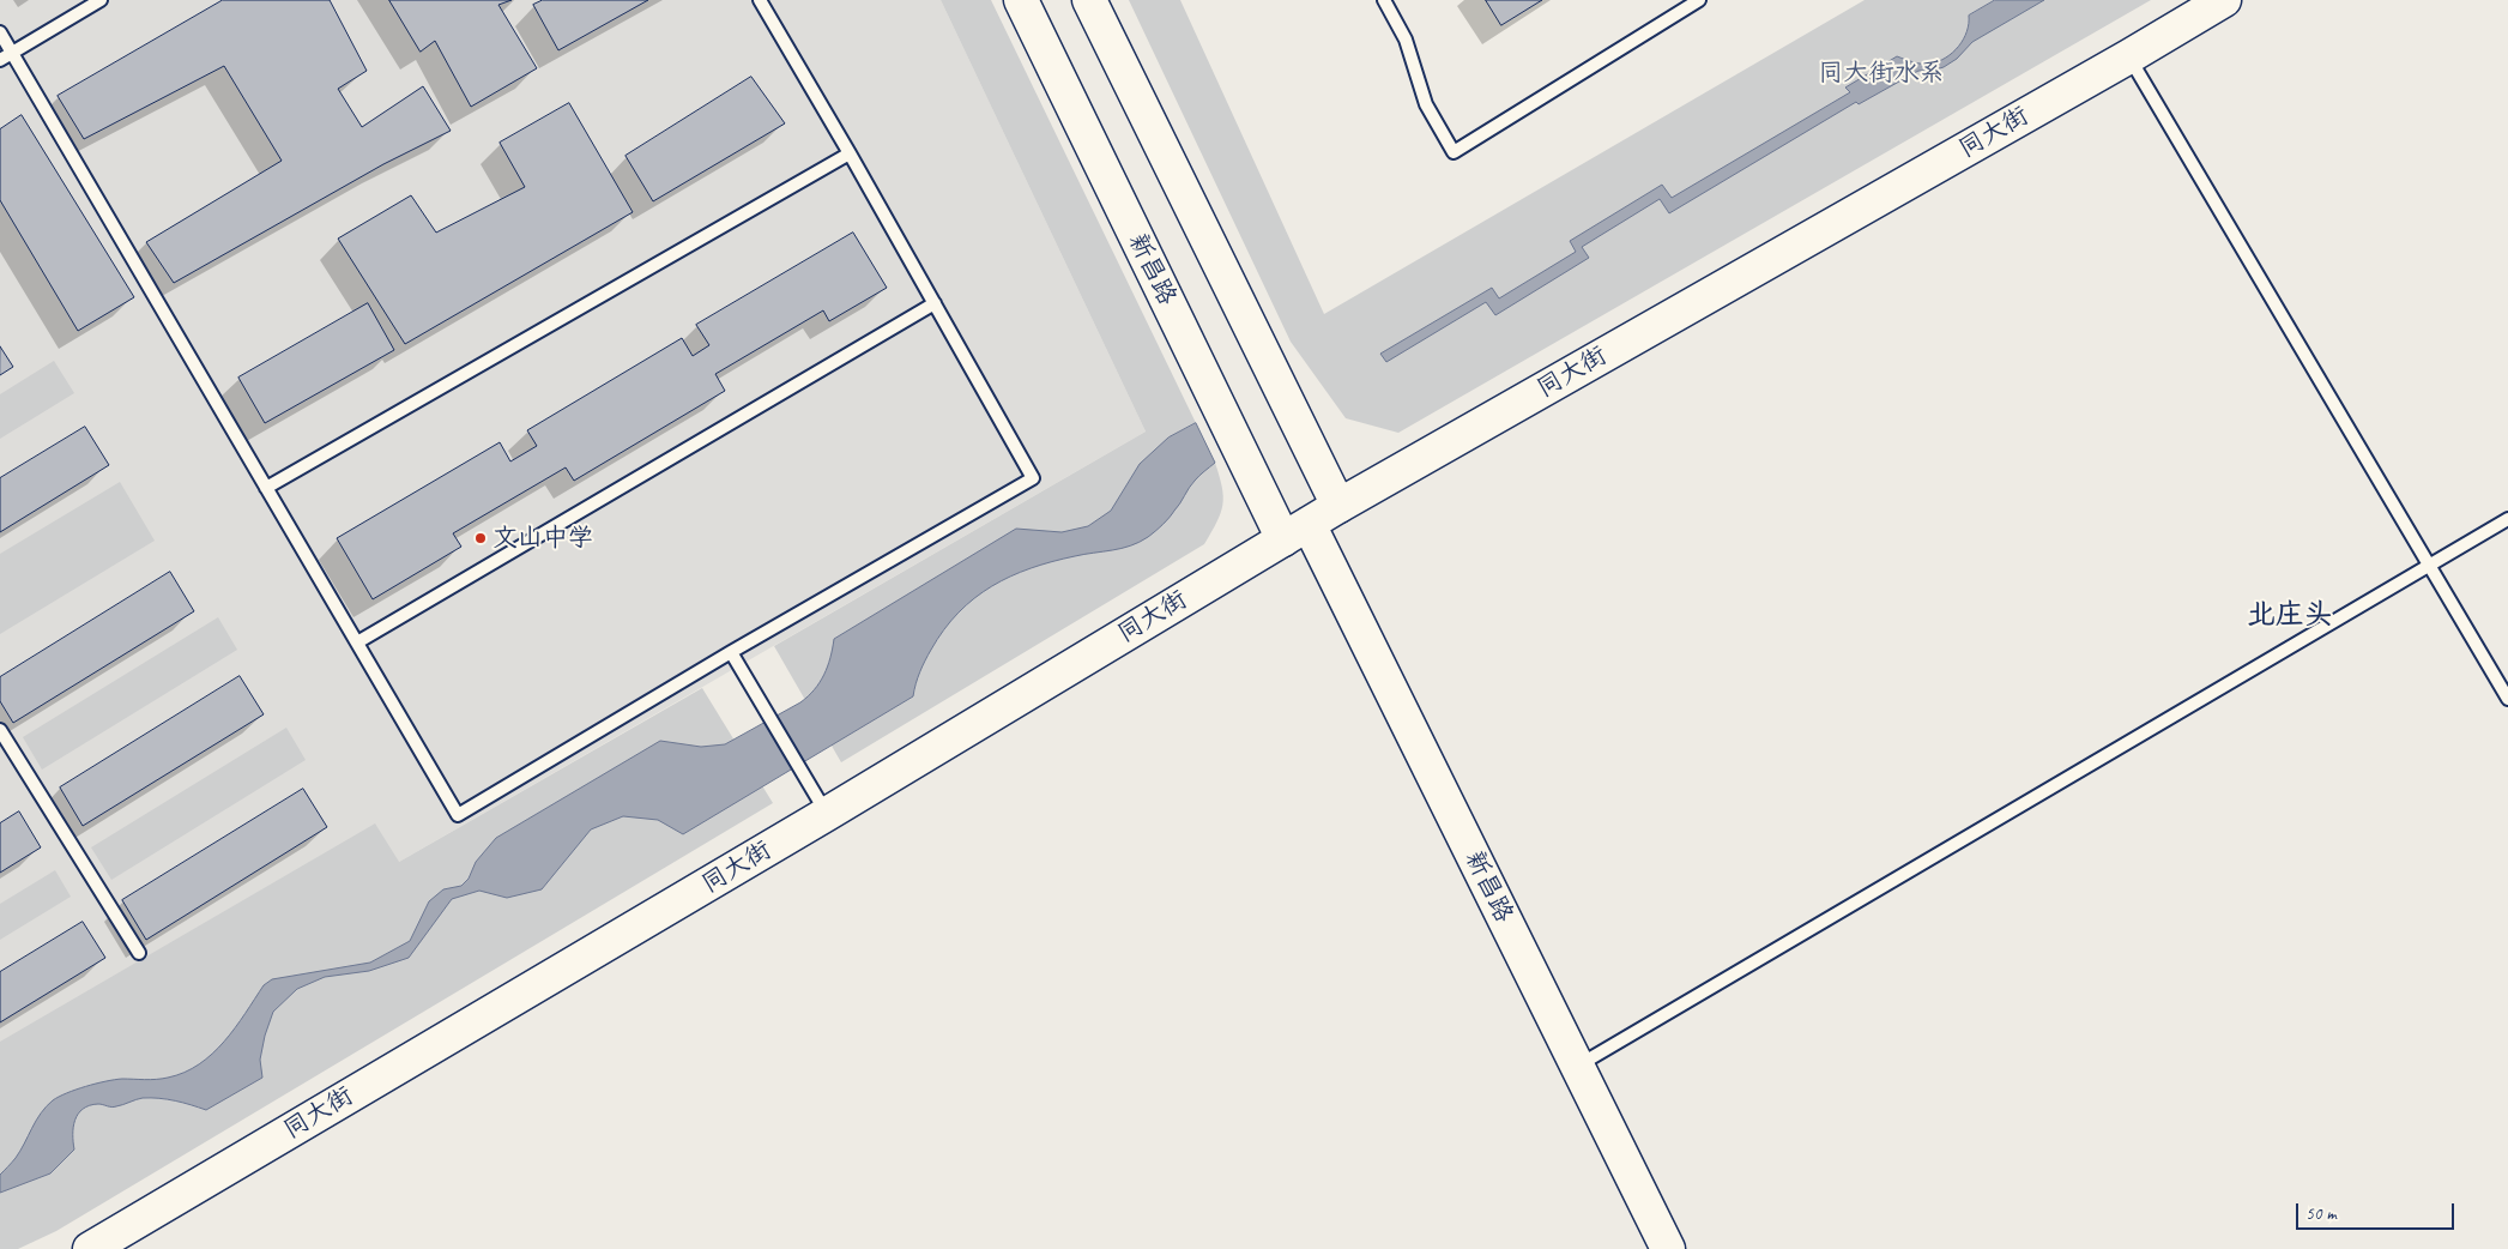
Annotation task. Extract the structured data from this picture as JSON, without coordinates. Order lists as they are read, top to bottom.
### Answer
{
  "streets": {
    "street": ["同大街", "新昌路"]
  },
  "crossings": [
    ["同大街", "新昌路"]
  ],
  "districts": ["北庄头"],
  "parks": ["同大街水系"],
  "places": ["文山中学"],
  "scale_bar": "50 m"
}
